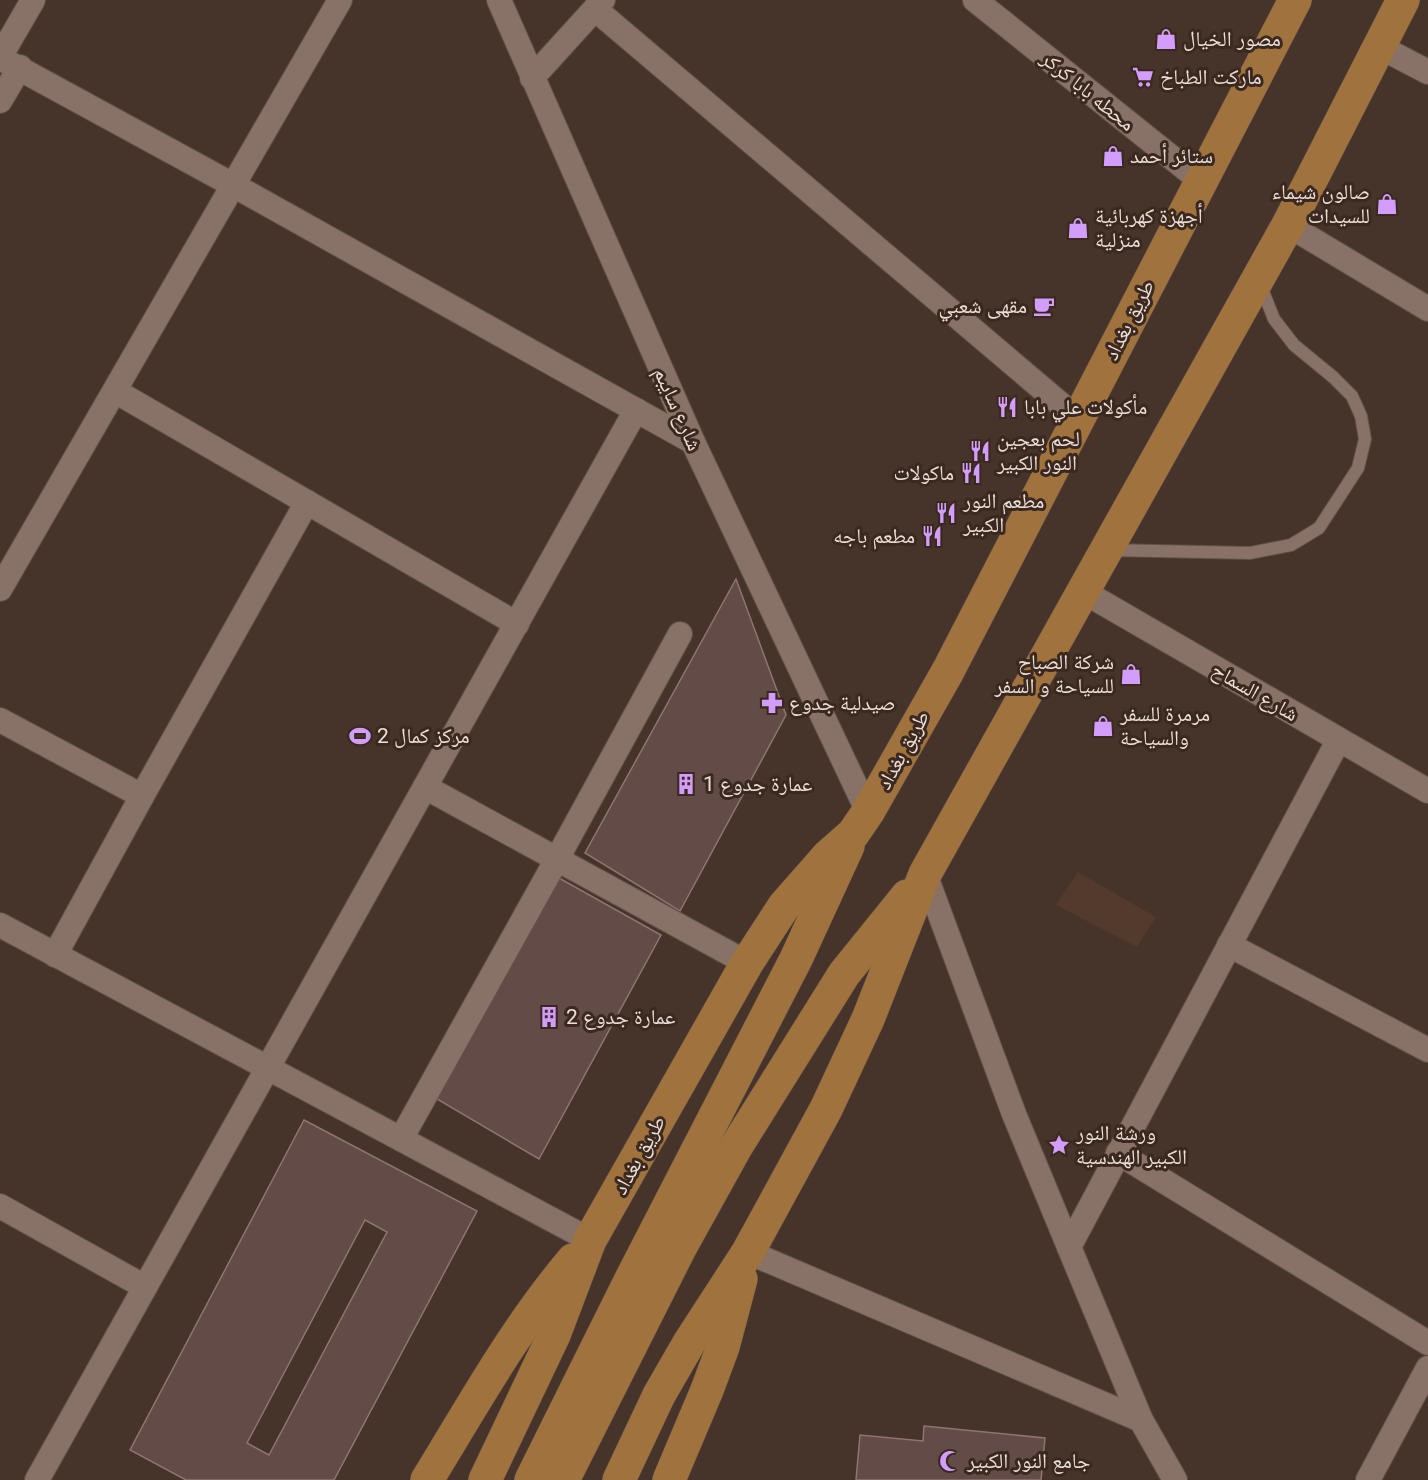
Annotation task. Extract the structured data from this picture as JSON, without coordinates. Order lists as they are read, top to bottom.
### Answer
{
  "streets": {
    "main road": ["طريق بغداد"],
    "street": ["محطه بابا كركر", "شارع سايبم", "شارع السماح"]
  },
  "crossings": [
    ["محطه بابا كركر", "طريق بغداد"],
    ["طريق بغداد", "شارع سايبم"]
  ],
  "places": {
    "shop": [
      "مصور الخيال",
      "ستائر أحمد",
      "صالون شيماء للسيدات",
      "أجهزة كهربائية منزلية",
      "شركة الصباح للسياحة و السفر",
      "مرمرة للسفر والسياحة"
    ],
    "supermarket": ["ماركت الطباخ"],
    "cafe": ["مقهى شعبي"],
    "restaurant": [
      "مأكولات علي بابا",
      "لحم بعجين النور الكبير",
      "ماكولات",
      "مطعم النور الكبير",
      "مطعم باجه"
    ],
    "pharmacy": ["صيدلية جدوع"],
    "sports": ["مركز كمال 2"],
    "building": ["عمارة جدوع 1", "عمارة جدوع 2"],
    "place": ["ورشة النور الكبير الهندسية"],
    "mosque": ["جامع النور الكبير"]
  }
}
